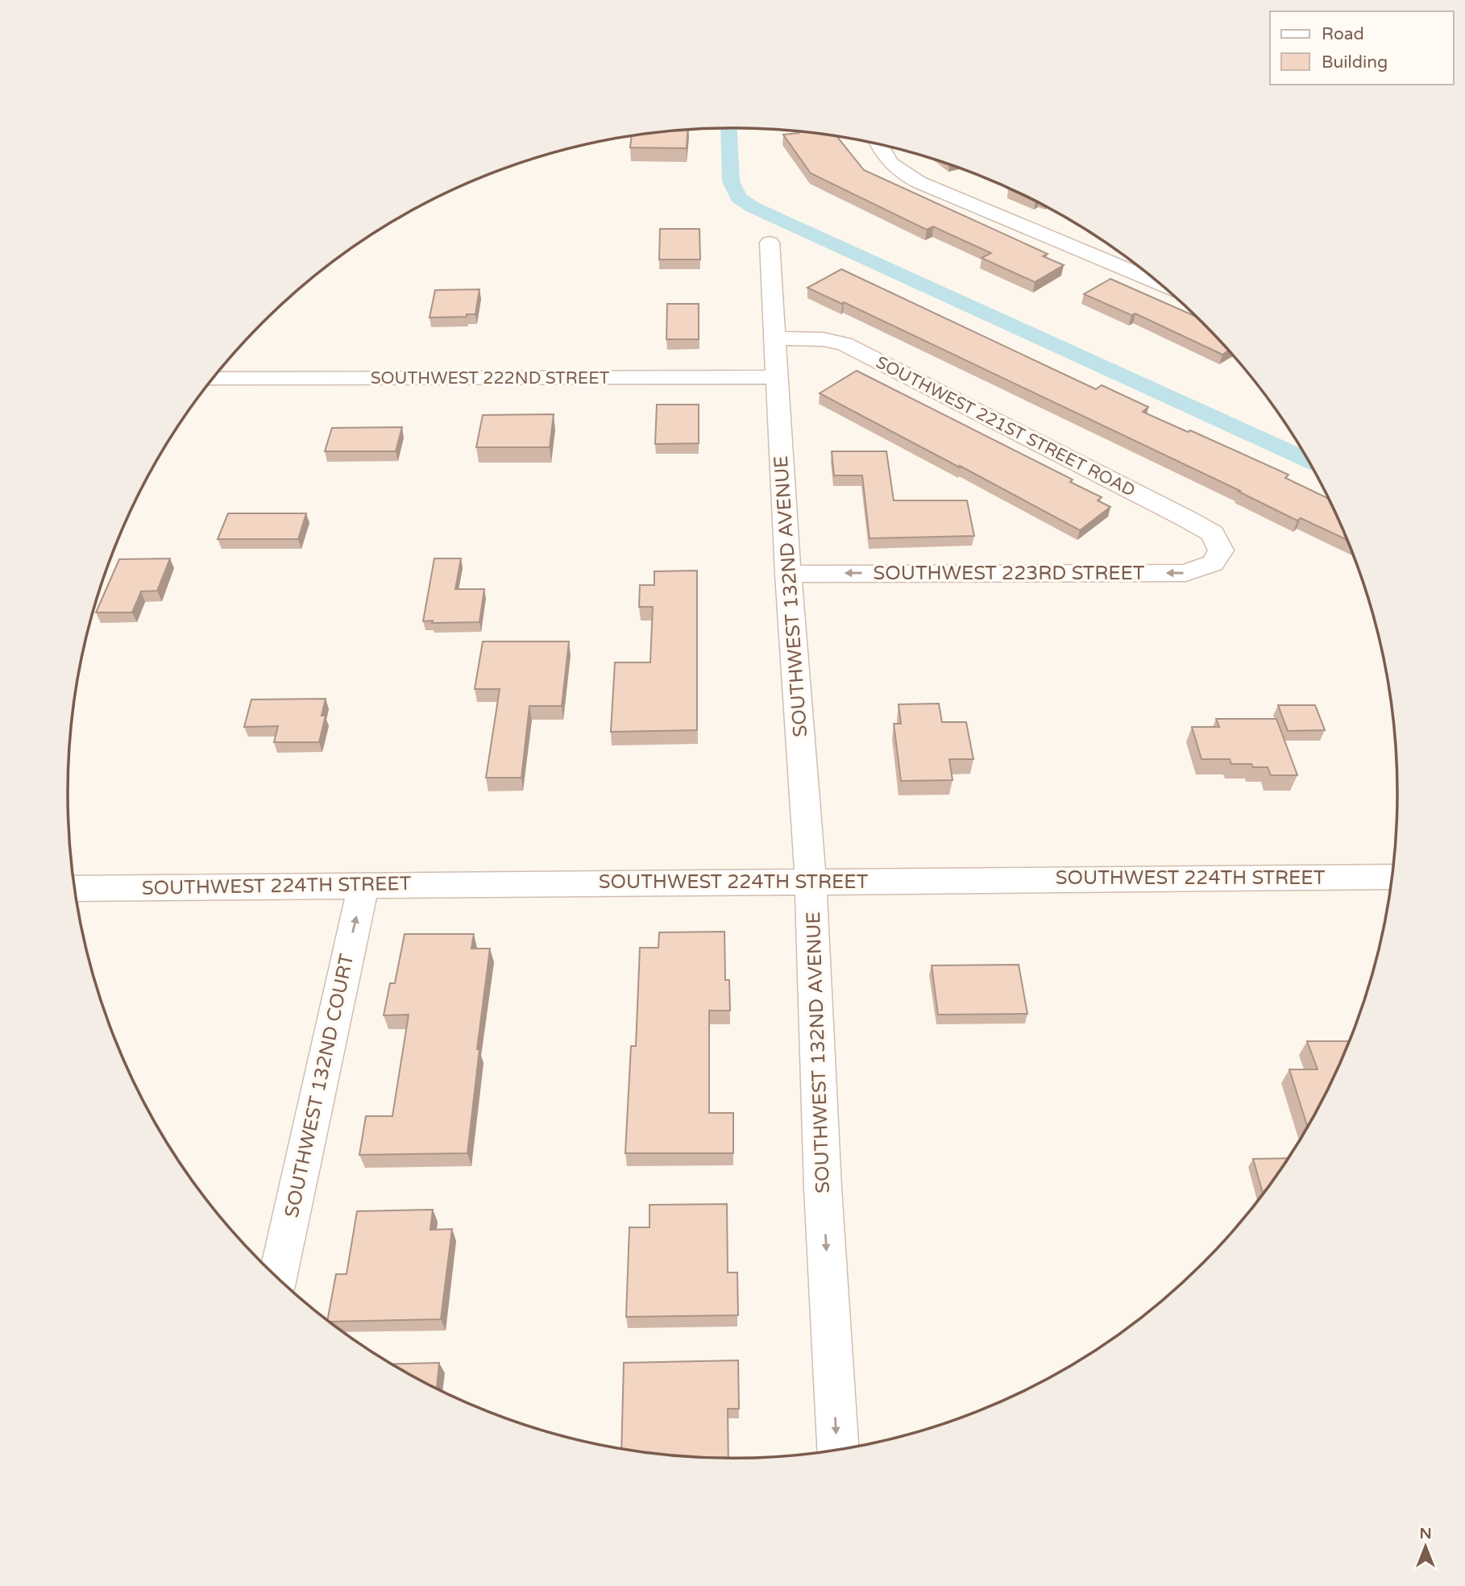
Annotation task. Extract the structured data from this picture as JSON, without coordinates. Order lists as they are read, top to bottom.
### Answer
{
  "streets": {
    "street": [
      "SOUTHWEST 222ND STREET",
      "SOUTHWEST 221ST STREET ROAD",
      "SOUTHWEST 223RD STREET",
      "SOUTHWEST 132ND AVENUE",
      "SOUTHWEST 224TH STREET",
      "SOUTHWEST 132ND COURT"
    ]
  },
  "crossings": [
    ["SOUTHWEST 222ND STREET", "SOUTHWEST 132ND AVENUE"],
    ["SOUTHWEST 221ST STREET ROAD", "SOUTHWEST 223RD STREET"],
    ["SOUTHWEST 221ST STREET ROAD", "SOUTHWEST 132ND AVENUE"],
    ["SOUTHWEST 223RD STREET", "SOUTHWEST 132ND AVENUE"],
    ["SOUTHWEST 132ND AVENUE", "SOUTHWEST 224TH STREET"],
    ["SOUTHWEST 224TH STREET", "SOUTHWEST 132ND COURT"]
  ],
  "one_way": ["SOUTHWEST 223RD STREET", "SOUTHWEST 132ND AVENUE", "SOUTHWEST 132ND COURT"],
  "legend": ["Road", "Building"],
  "north": "top"
}
